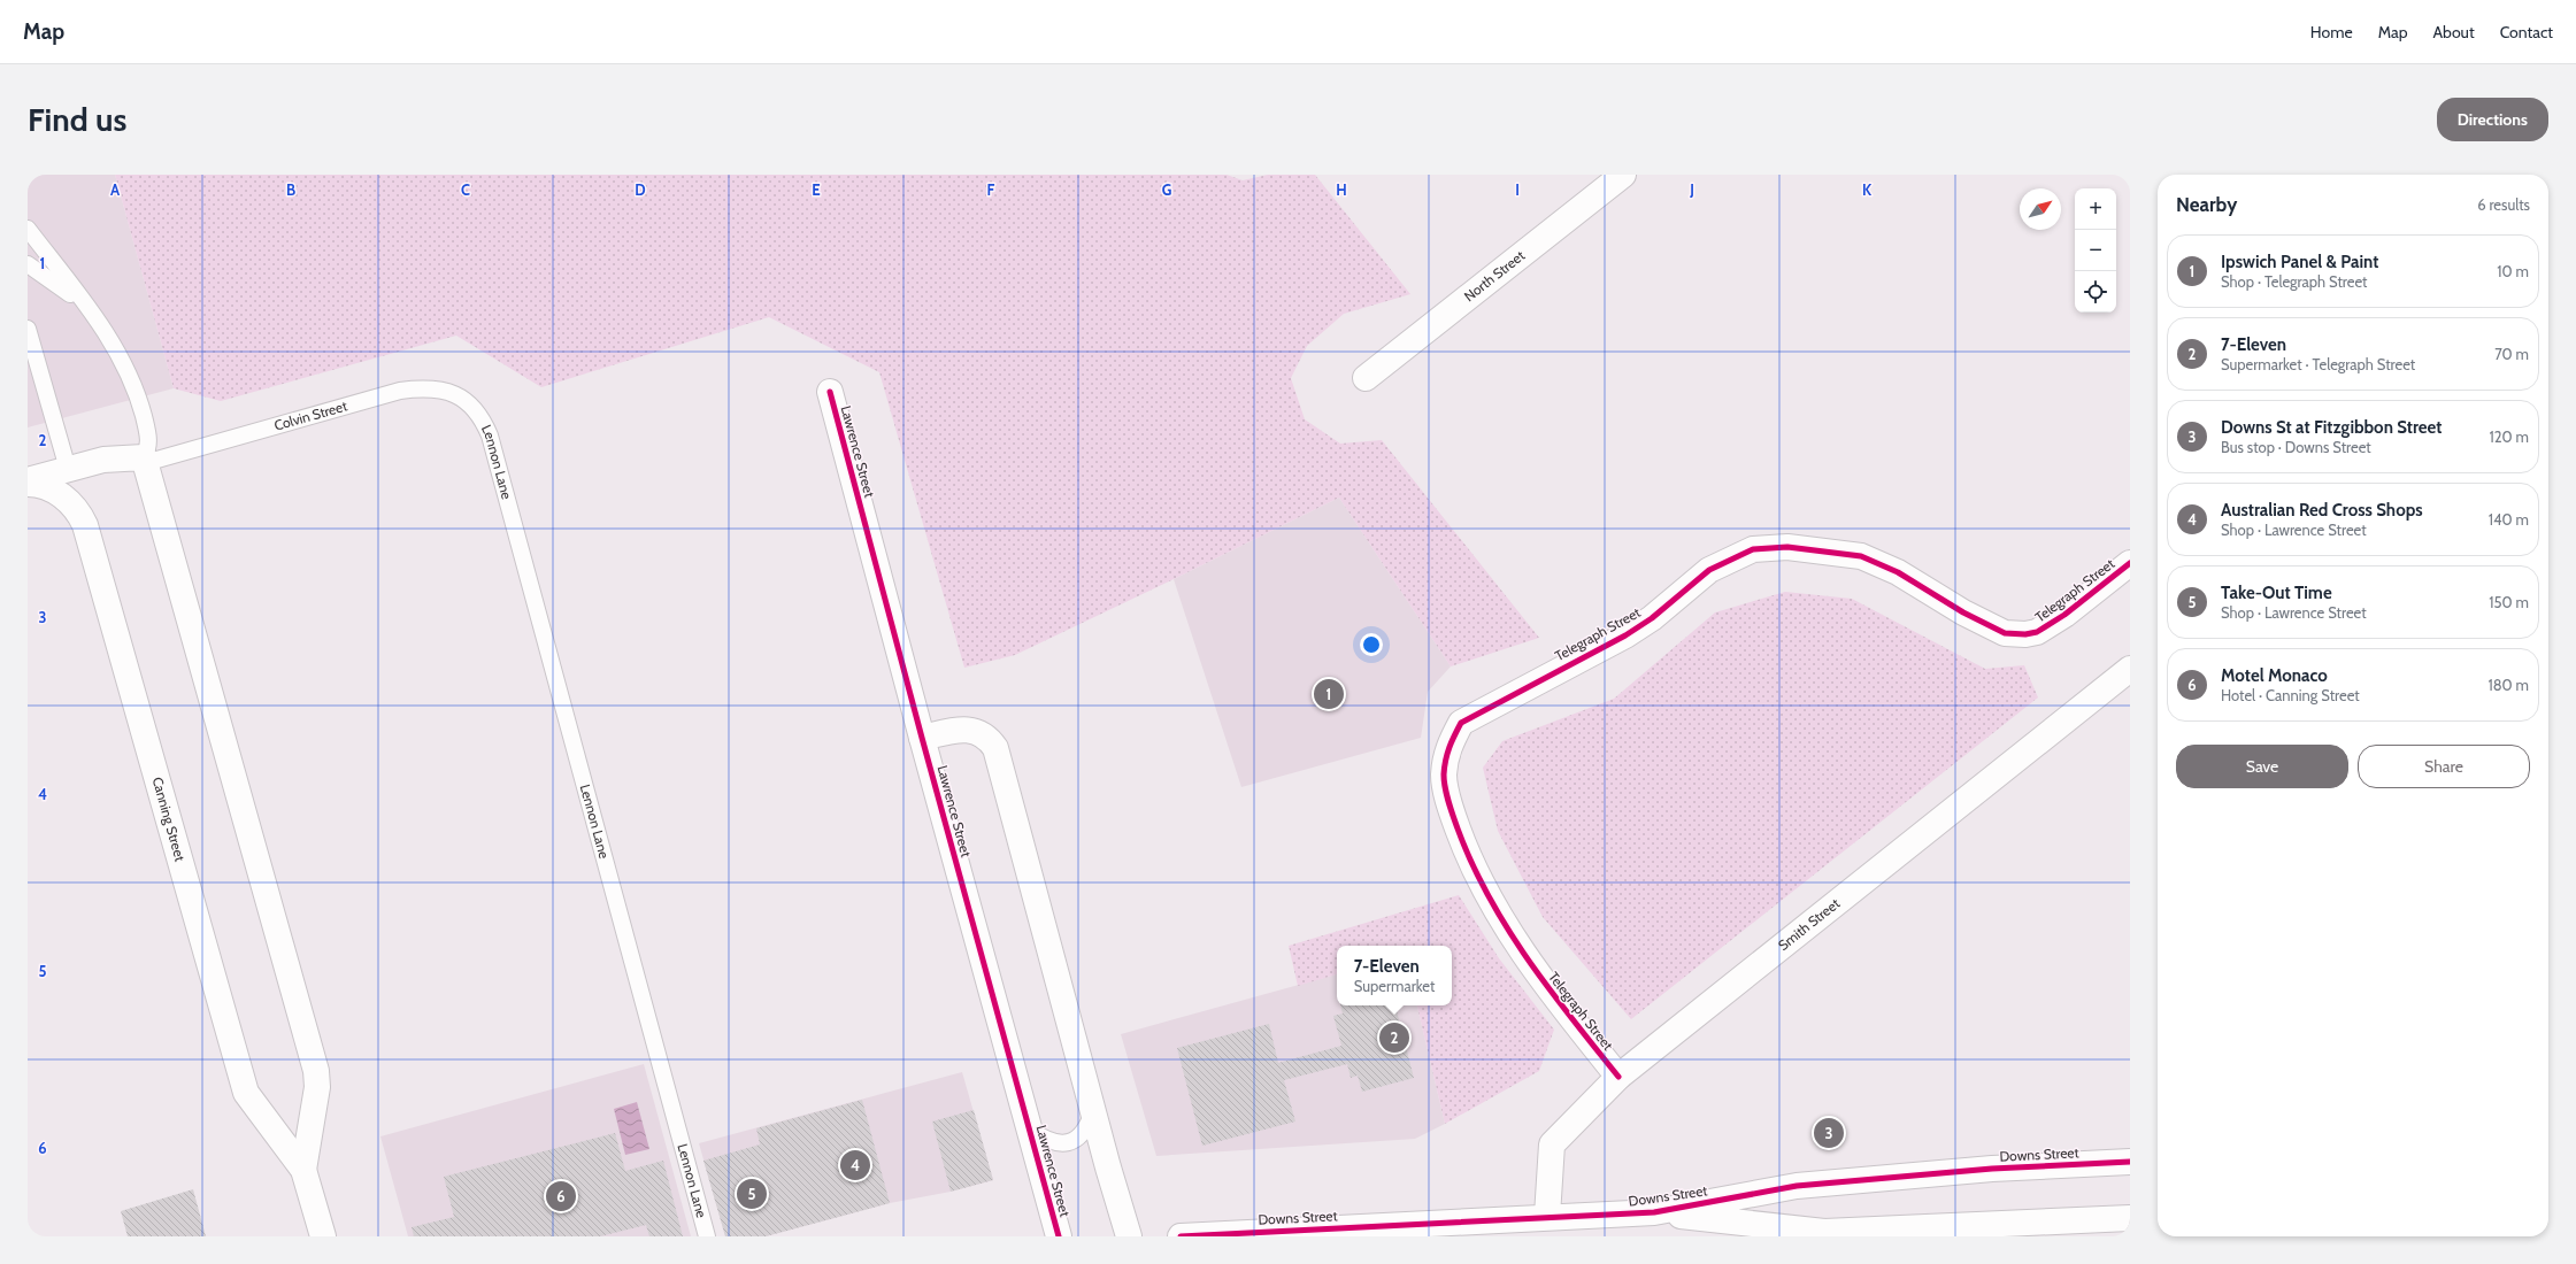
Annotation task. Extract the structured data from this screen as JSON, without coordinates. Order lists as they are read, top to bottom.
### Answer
{
  "streets": {
    "street": [
      "North Street",
      "Colvin Street",
      "Lawrence Street",
      "Telegraph Street",
      "Canning Street",
      "Smith Street",
      "Downs Street"
    ],
    "lane": ["Lennon Lane"]
  },
  "crossings": [
    ["Colvin Street", "Lennon Lane"],
    ["Colvin Street", "Canning Street"],
    ["Telegraph Street", "Smith Street"],
    ["Smith Street", "Downs Street"]
  ],
  "north": "top right",
  "page": {
    "header": "Map",
    "nav": [
      "Home",
      "Map",
      "About",
      "Contact"
    ],
    "buttons": [
      "Directions",
      ["Save", "Share"]
    ],
    "title": "Find us",
    "heading": ["Nearby", "6 results"],
    "map_buttons": ["+", "−"],
    "list": [
      {
        "mark": "1",
        "name": "Ipswich Panel & Paint",
        "note": "Shop · Telegraph Street",
        "value": "10 m"
      },
      {
        "mark": "2",
        "name": "7-Eleven",
        "note": "Supermarket · Telegraph Street",
        "value": "70 m"
      },
      {
        "mark": "3",
        "name": "Downs St at Fitzgibbon Street",
        "note": "Bus stop · Downs Street",
        "value": "120 m"
      },
      {
        "mark": "4",
        "name": "Australian Red Cross Shops",
        "note": "Shop · Lawrence Street",
        "value": "140 m"
      },
      {
        "mark": "5",
        "name": "Take-Out Time",
        "note": "Shop · Lawrence Street",
        "value": "150 m"
      },
      {
        "mark": "6",
        "name": "Motel Monaco",
        "note": "Hotel · Canning Street",
        "value": "180 m"
      }
    ],
    "pins": [
      "1",
      "2",
      "3",
      "4",
      "5",
      "6"
    ],
    "popup": ["7-Eleven", "Supermarket"]
  },
  "grid": {
    "columns": [
      "A",
      "B",
      "C",
      "D",
      "E",
      "F",
      "G",
      "H",
      "I",
      "J",
      "K"
    ],
    "rows": [
      "1",
      "2",
      "3",
      "4",
      "5",
      "6"
    ]
  }
}
